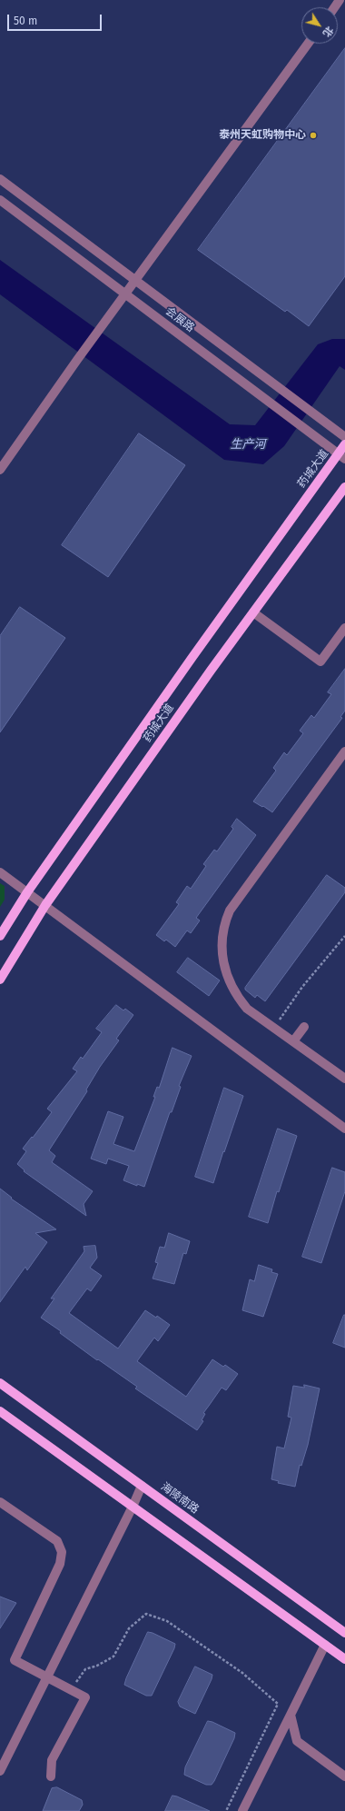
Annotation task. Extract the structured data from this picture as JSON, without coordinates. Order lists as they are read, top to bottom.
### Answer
{
  "streets": {
    "main road": ["药城大道", "海陵南路"],
    "street": ["会展路"]
  },
  "crossings": [
    ["会展路", "药城大道"]
  ],
  "water": ["生产河"],
  "places": ["泰州天虹购物中心"],
  "scale_bar": "50 m",
  "north": "bottom right"
}
